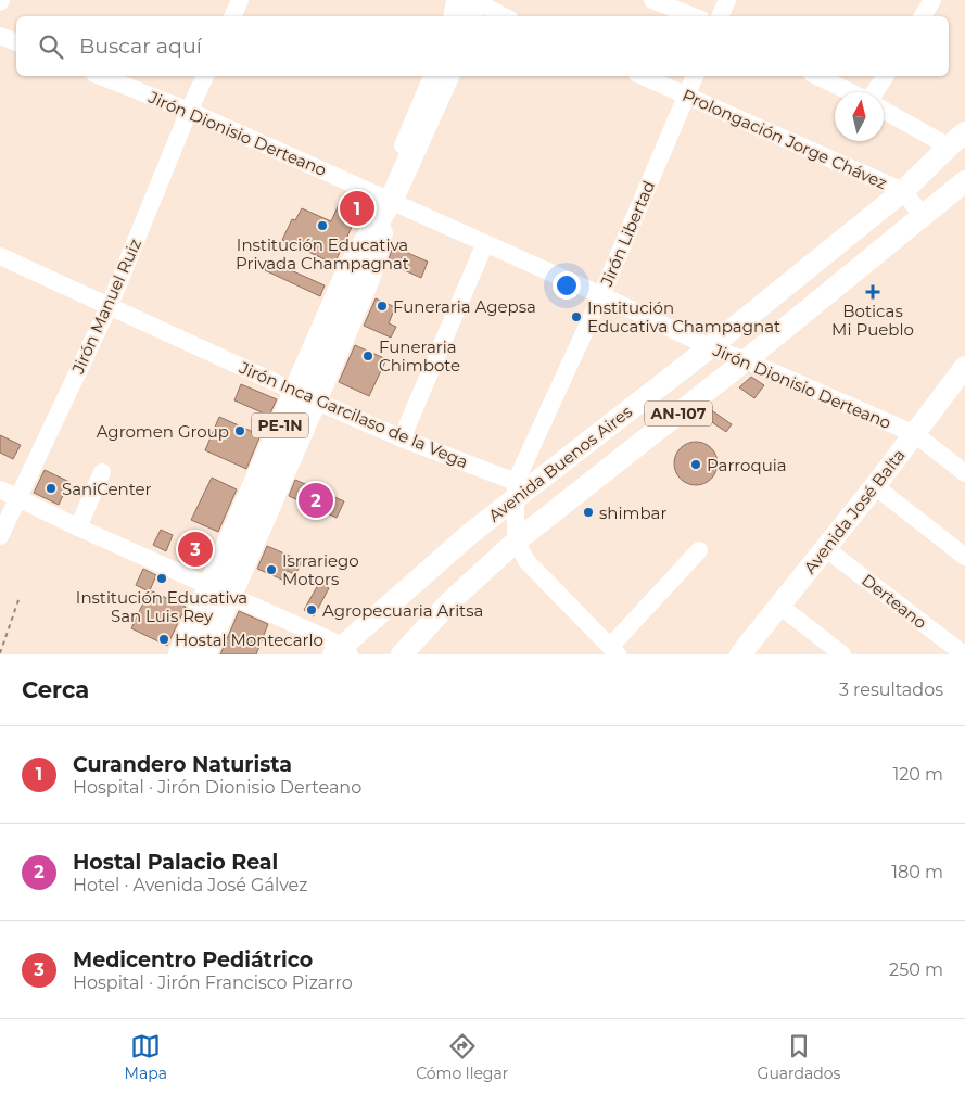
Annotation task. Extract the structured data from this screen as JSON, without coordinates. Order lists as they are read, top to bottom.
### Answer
{
  "streets": {
    "highway": ["PE-1N"],
    "main road": ["AN-107", "Avenida Buenos Aires", "Avenida José Balta"],
    "street": [
      "Jirón Dionisio Derteano",
      "Prolongación Jorge Chávez",
      "Jirón Libertad",
      "Jirón Manuel Ruiz",
      "Jirón Inca Garcilaso de la Vega",
      "Derteano"
    ]
  },
  "crossings": [
    ["Jirón Dionisio Derteano", "Jirón Libertad"],
    ["Jirón Dionisio Derteano", "Jirón Manuel Ruiz"],
    ["Jirón Dionisio Derteano", "PE-1N"],
    ["Jirón Dionisio Derteano", "Avenida Buenos Aires"],
    ["Jirón Dionisio Derteano", "Avenida José Balta"],
    ["Prolongación Jorge Chávez", "Jirón Libertad"],
    ["Prolongación Jorge Chávez", "Avenida Buenos Aires"],
    ["Jirón Libertad", "Jirón Inca Garcilaso de la Vega"],
    ["Jirón Libertad", "Avenida Buenos Aires"],
    ["Jirón Manuel Ruiz", "Jirón Inca Garcilaso de la Vega"],
    ["Jirón Inca Garcilaso de la Vega", "PE-1N"],
    ["Jirón Inca Garcilaso de la Vega", "Avenida Buenos Aires"],
    ["Avenida José Balta", "Derteano"]
  ],
  "places": {
    "other": [
      "Institución Educativa Privada Champagnat",
      "Funeraria Agepsa",
      "Institución Educativa Champagnat",
      "Funeraria Chimbote",
      "Agromen Group",
      "Parroquia",
      "SaniCenter",
      "shimbar",
      "Isrrariego Motors",
      "Institución Educativa San Luis Rey",
      "Agropecuaria Aritsa",
      "Hostal Montecarlo"
    ],
    "health": ["Boticas Mi Pueblo"]
  },
  "north": "top",
  "page": {
    "search": "Buscar aquí",
    "pins": ["1", "2", "3"],
    "heading": ["Cerca", "3 resultados"],
    "list": [
      {
        "mark": "1",
        "name": "Curandero Naturista",
        "note": "Hospital · Jirón Dionisio Derteano",
        "value": "120 m"
      },
      {
        "mark": "2",
        "name": "Hostal Palacio Real",
        "note": "Hotel · Avenida José Gálvez",
        "value": "180 m"
      },
      {
        "mark": "3",
        "name": "Medicentro Pediátrico",
        "note": "Hospital · Jirón Francisco Pizarro",
        "value": "250 m"
      }
    ],
    "nav": ["Mapa", "Cómo llegar", "Guardados"]
  }
}
